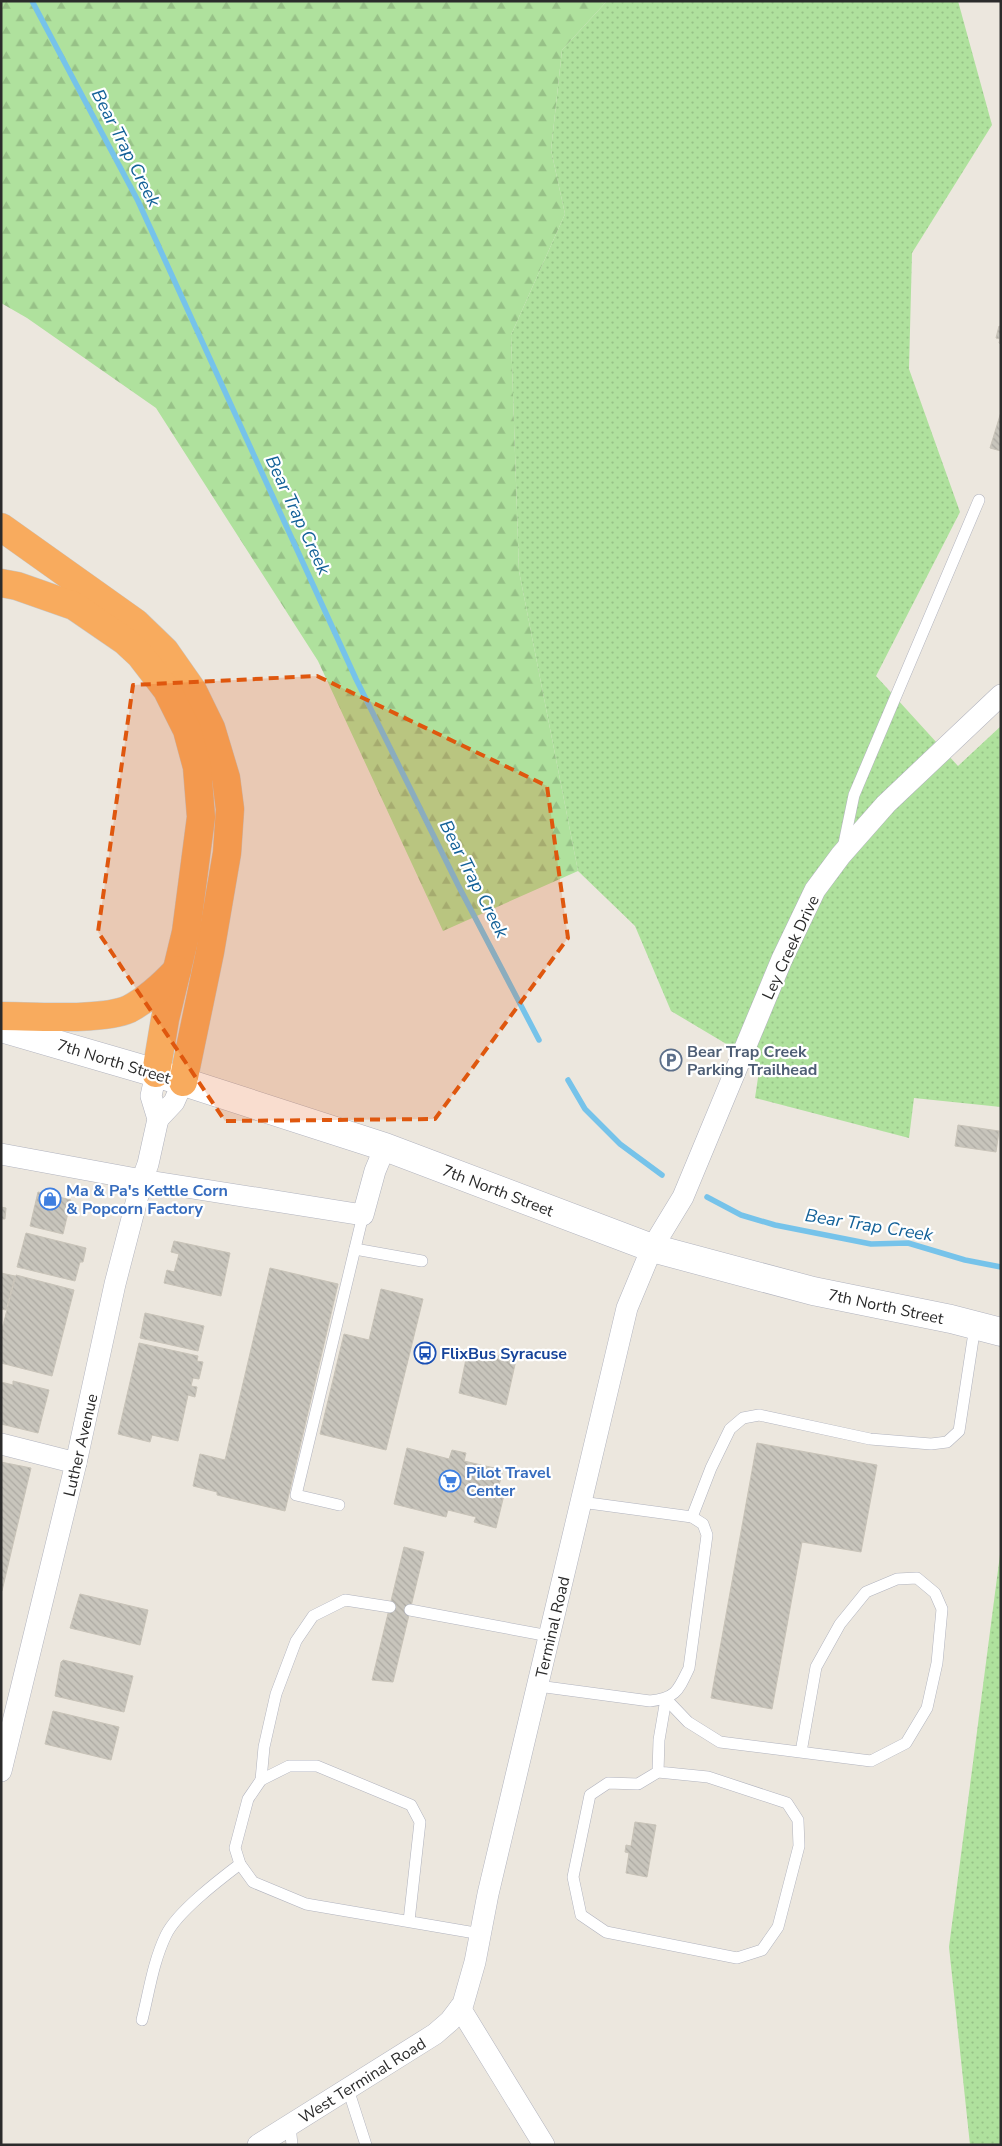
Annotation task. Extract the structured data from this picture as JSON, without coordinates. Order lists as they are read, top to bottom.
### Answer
{
  "streets": {
    "street": [
      "Ley Creek Drive",
      "7th North Street",
      "Luther Avenue",
      "Terminal Road",
      "West Terminal Road"
    ]
  },
  "crossings": [
    ["Ley Creek Drive", "7th North Street"],
    ["Ley Creek Drive", "Terminal Road"],
    ["7th North Street", "Luther Avenue"],
    ["7th North Street", "Terminal Road"],
    ["Terminal Road", "West Terminal Road"]
  ],
  "water": ["Bear Trap Creek"],
  "places": {
    "parking": ["Bear Trap Creek Parking Trailhead"],
    "shop": ["Ma & Pa's Kettle Corn & Popcorn Factory"],
    "bus stop": ["FlixBus Syracuse"],
    "supermarket": ["Pilot Travel Center"]
  }
}
